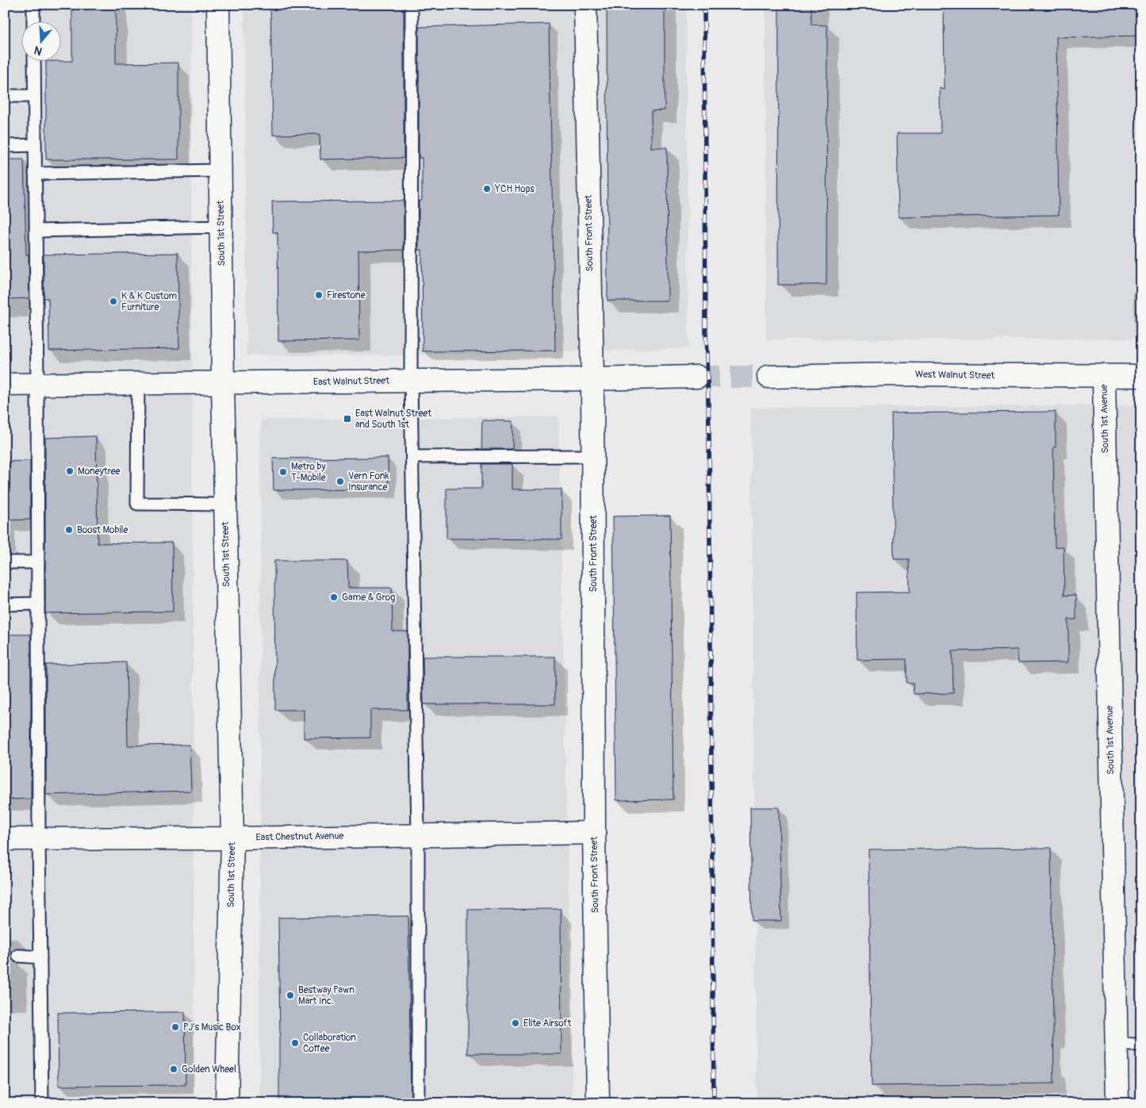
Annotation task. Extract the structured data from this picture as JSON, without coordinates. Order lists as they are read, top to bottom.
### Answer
{
  "streets": {
    "street": [
      "South 1st Street",
      "South Front Street",
      "West Walnut Street",
      "East Walnut Street",
      "South 1st Avenue",
      "East Chestnut Avenue"
    ]
  },
  "crossings": [
    ["South 1st Street", "East Walnut Street"],
    ["South 1st Street", "East Chestnut Avenue"],
    ["South Front Street", "East Walnut Street"],
    ["South Front Street", "East Chestnut Avenue"],
    ["West Walnut Street", "South 1st Avenue"]
  ],
  "places": {
    "other": [
      "YCH Hops",
      "Firestone",
      "K & K Custom Furniture",
      "Moneytree",
      "Metro by T-Mobile",
      "Vern Fonk Insurance",
      "Boost Mobile",
      "Game & Grog",
      "Bestway Pawn Mart Inc.",
      "Elite Airsoft",
      "PJ's Music Box",
      "Collaboration Coffee",
      "Golden Wheel"
    ],
    "transit": ["East Walnut Street and South 1st"]
  },
  "north": "bottom"
}
